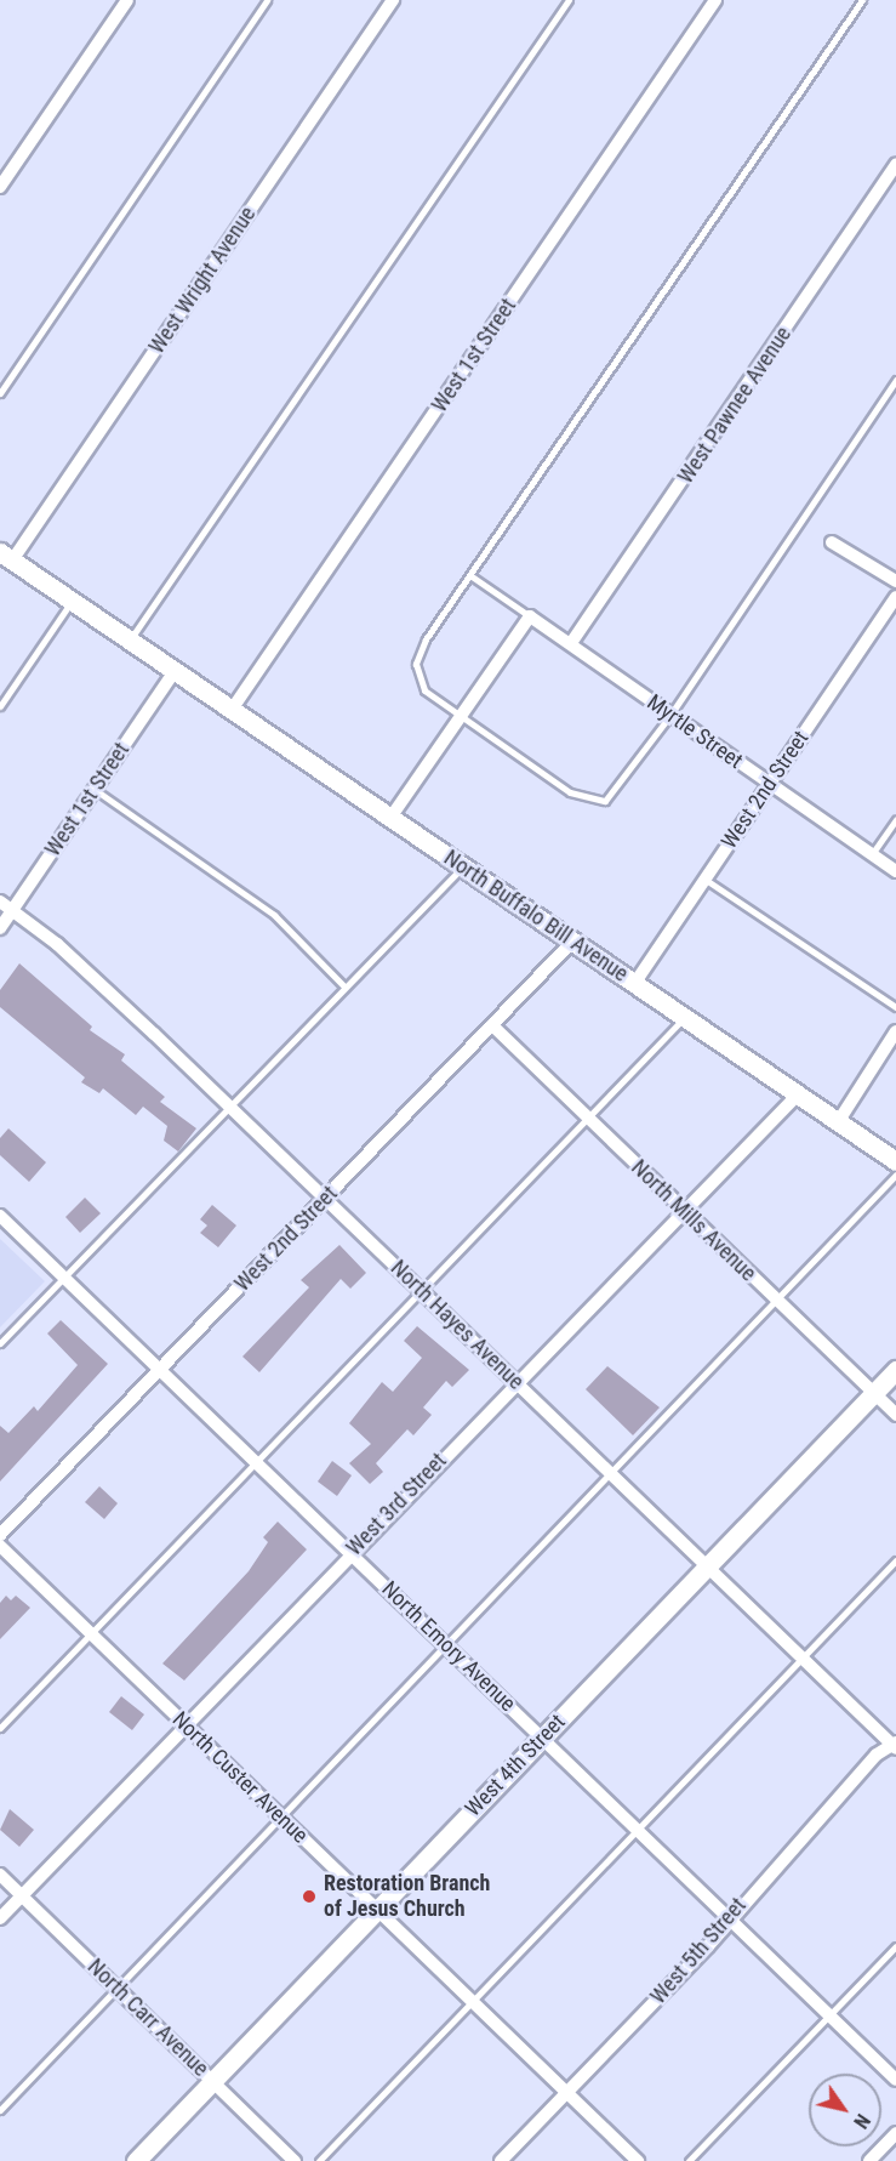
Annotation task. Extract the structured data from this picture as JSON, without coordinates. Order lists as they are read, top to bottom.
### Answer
{
  "streets": {
    "main road": ["North Buffalo Bill Avenue", "West 4th Street"],
    "street": [
      "West Wright Avenue",
      "West 1st Street",
      "West Pawnee Avenue",
      "Myrtle Street",
      "West 2nd Street",
      "North Mills Avenue",
      "North Hayes Avenue",
      "West 3rd Street",
      "North Emory Avenue",
      "North Custer Avenue",
      "West 5th Street",
      "North Carr Avenue"
    ]
  },
  "crossings": [
    ["West Wright Avenue", "North Buffalo Bill Avenue"],
    ["West 1st Street", "North Buffalo Bill Avenue"],
    ["West 1st Street", "North Hayes Avenue"],
    ["West Pawnee Avenue", "Myrtle Street"],
    ["Myrtle Street", "West 2nd Street"],
    ["West 2nd Street", "North Buffalo Bill Avenue"],
    ["West 2nd Street", "North Mills Avenue"],
    ["West 2nd Street", "North Hayes Avenue"],
    ["West 2nd Street", "North Emory Avenue"],
    ["North Buffalo Bill Avenue", "West 3rd Street"],
    ["North Mills Avenue", "West 3rd Street"],
    ["North Mills Avenue", "West 4th Street"],
    ["North Hayes Avenue", "West 3rd Street"],
    ["North Hayes Avenue", "West 4th Street"],
    ["North Hayes Avenue", "West 5th Street"],
    ["West 3rd Street", "North Emory Avenue"],
    ["West 3rd Street", "North Custer Avenue"],
    ["West 3rd Street", "North Carr Avenue"],
    ["North Emory Avenue", "West 4th Street"],
    ["North Emory Avenue", "West 5th Street"],
    ["West 4th Street", "North Custer Avenue"],
    ["West 4th Street", "North Carr Avenue"],
    ["North Custer Avenue", "West 5th Street"]
  ],
  "places": ["Restoration Branch of Jesus Church"],
  "north": "bottom right"
}
